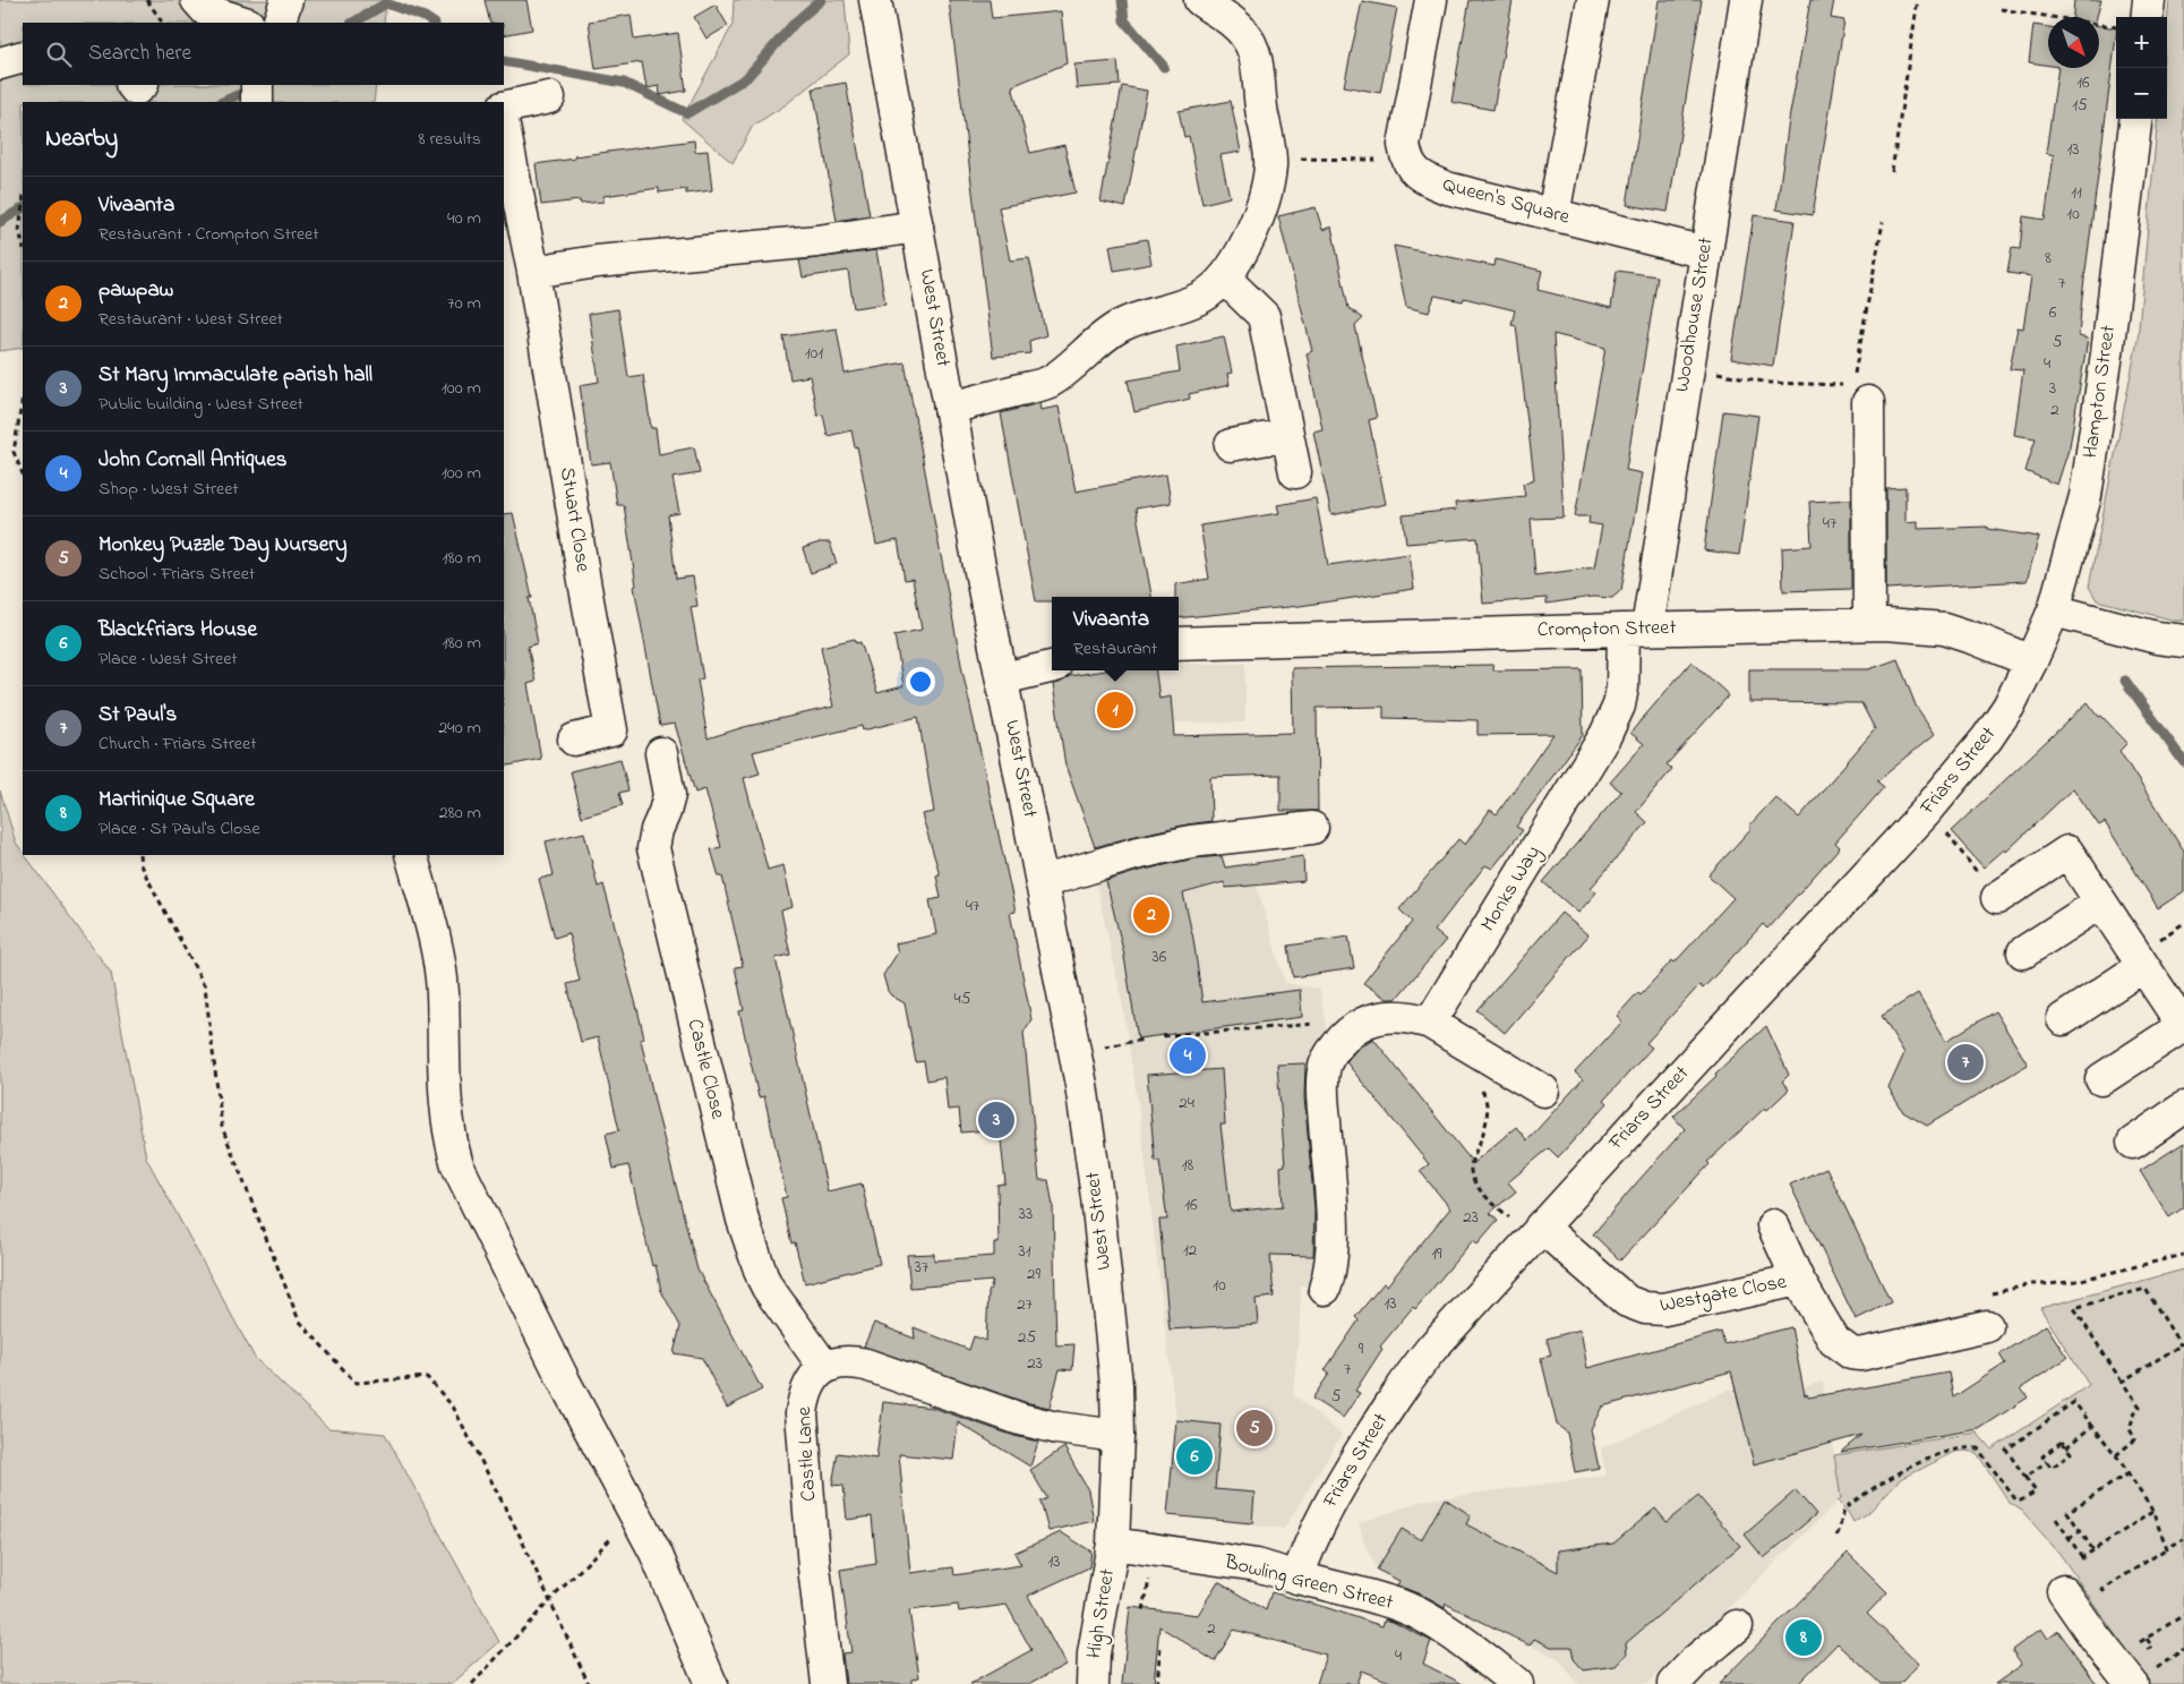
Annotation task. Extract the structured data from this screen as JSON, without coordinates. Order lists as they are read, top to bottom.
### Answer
{
  "streets": {
    "street": [
      "Queen's Square",
      "Woodhouse Street",
      "West Street",
      "Hampton Street",
      "Stuart Close",
      "Crompton Street",
      "Friars Street",
      "Monks Way",
      "Castle Close",
      "Westgate Close",
      "Castle Lane",
      "Bowling Green Street",
      "High Street"
    ]
  },
  "crossings": [
    ["Queen's Square", "Woodhouse Street"],
    ["Woodhouse Street", "Crompton Street"],
    ["Woodhouse Street", "Monks Way"],
    ["West Street", "Bowling Green Street"],
    ["West Street", "High Street"],
    ["Hampton Street", "Crompton Street"],
    ["Hampton Street", "Friars Street"],
    ["Crompton Street", "Friars Street"],
    ["Crompton Street", "Monks Way"],
    ["Friars Street", "Westgate Close"],
    ["Friars Street", "Bowling Green Street"],
    ["Castle Close", "Castle Lane"],
    ["Bowling Green Street", "High Street"]
  ],
  "house_numbers": [
    "16",
    "15",
    "13",
    "11",
    "10",
    "8",
    "7",
    "6",
    "5",
    "101",
    "4",
    "3",
    "2",
    "47",
    "47",
    "36",
    "45",
    "24",
    "18",
    "16",
    "33",
    "23",
    "12",
    "31",
    "19",
    "37",
    "29",
    "10",
    "13",
    "27",
    "25",
    "9",
    "23",
    "7",
    "5",
    "13",
    "2",
    "4"
  ],
  "north": "bottom right",
  "page": {
    "map_buttons": ["+", "−"],
    "search": "Search here",
    "heading": ["Nearby", "8 results"],
    "list": [
      {
        "mark": "1",
        "name": "Vivaanta",
        "note": "Restaurant · Crompton Street",
        "value": "40 m"
      },
      {
        "mark": "2",
        "name": "pawpaw",
        "note": "Restaurant · West Street",
        "value": "70 m"
      },
      {
        "mark": "3",
        "name": "St Mary Immaculate parish hall",
        "note": "Public building · West Street",
        "value": "100 m"
      },
      {
        "mark": "4",
        "name": "John Cornall Antiques",
        "note": "Shop · West Street",
        "value": "100 m"
      },
      {
        "mark": "5",
        "name": "Monkey Puzzle Day Nursery",
        "note": "School · Friars Street",
        "value": "180 m"
      },
      {
        "mark": "6",
        "name": "Blackfriars House",
        "note": "Place · West Street",
        "value": "180 m"
      },
      {
        "mark": "7",
        "name": "St Paul's",
        "note": "Church · Friars Street",
        "value": "240 m"
      },
      {
        "mark": "8",
        "name": "Martinique Square",
        "note": "Place · St Paul's Close",
        "value": "280 m"
      }
    ],
    "popup": ["Vivaanta", "Restaurant"],
    "pins": [
      "1",
      "2",
      "4",
      "7",
      "3",
      "5",
      "6",
      "8"
    ]
  }
}
